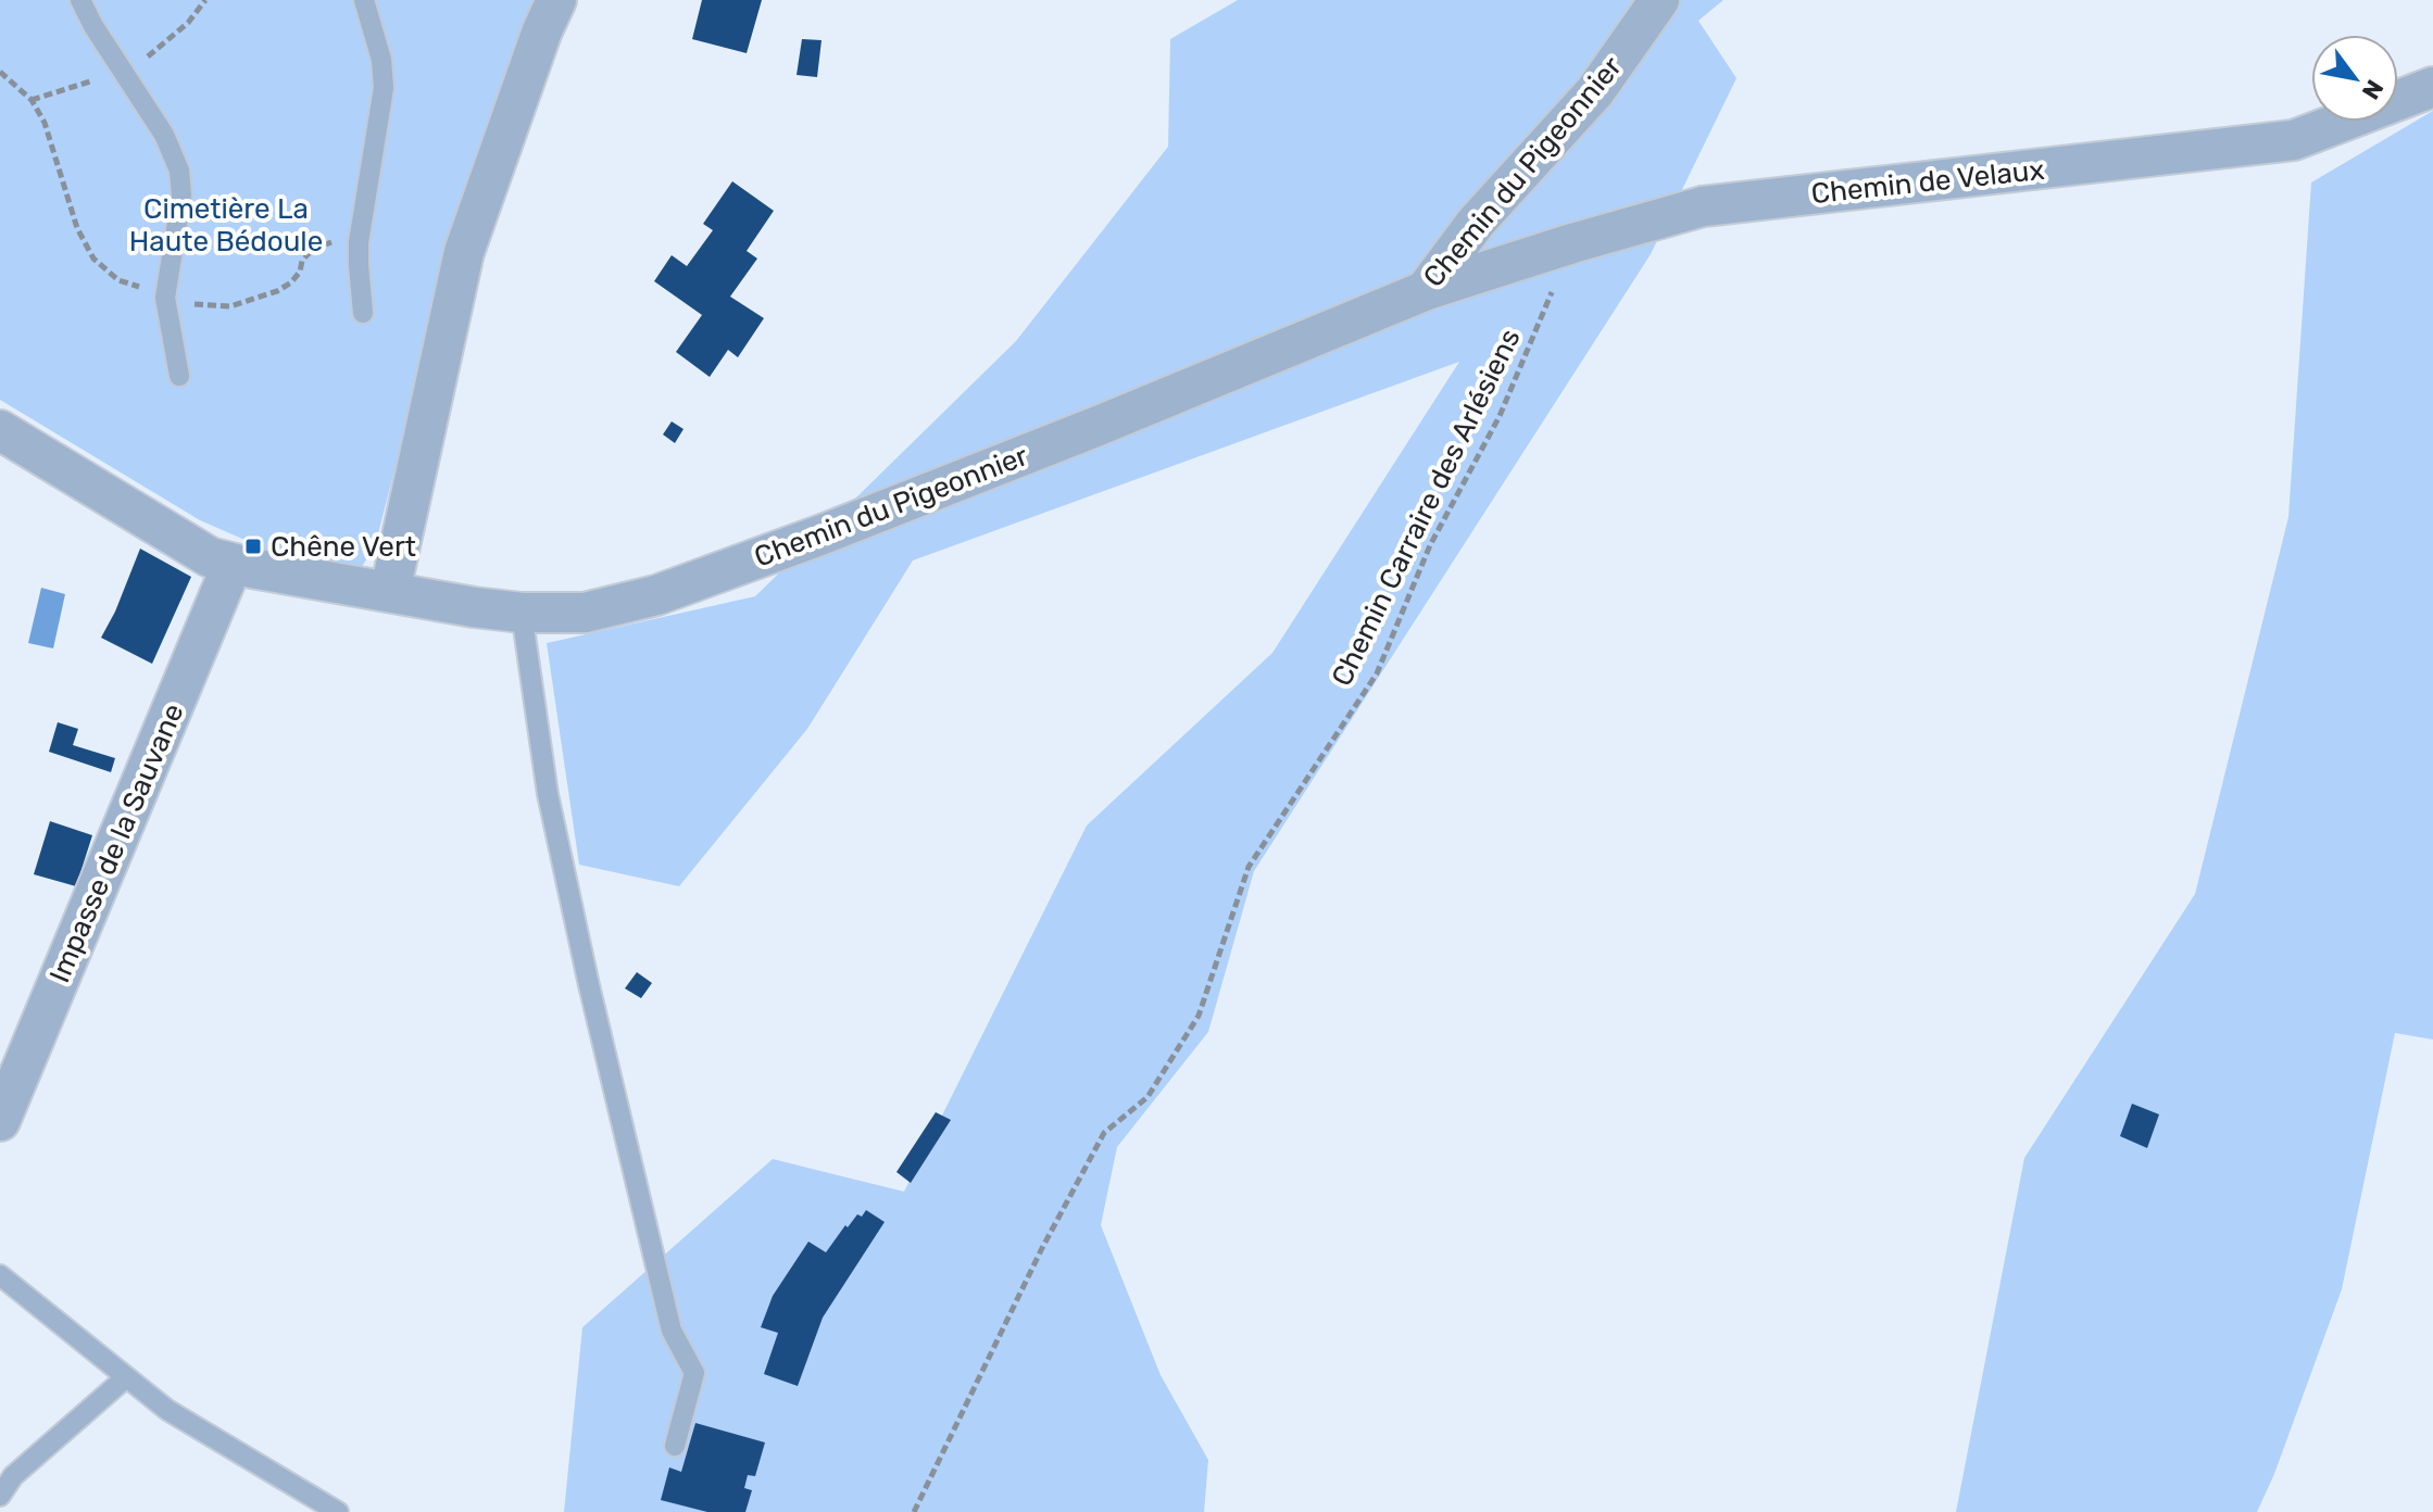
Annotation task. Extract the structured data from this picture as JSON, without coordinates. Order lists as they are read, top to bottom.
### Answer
{
  "streets": {
    "street": ["Chemin du Pigeonnier", "Chemin de Velaux", "Impasse de la Sauvane"],
    "path": ["Chemin Carraire des Arlésiens"]
  },
  "crossings": [
    ["Chemin du Pigeonnier", "Chemin de Velaux"],
    ["Chemin du Pigeonnier", "Impasse de la Sauvane"],
    ["Chemin de Velaux", "Chemin Carraire des Arlésiens"]
  ],
  "parks": ["Cimetière La Haute Bédoule"],
  "places": {
    "transit": ["Chêne Vert"]
  },
  "north": "bottom right"
}
